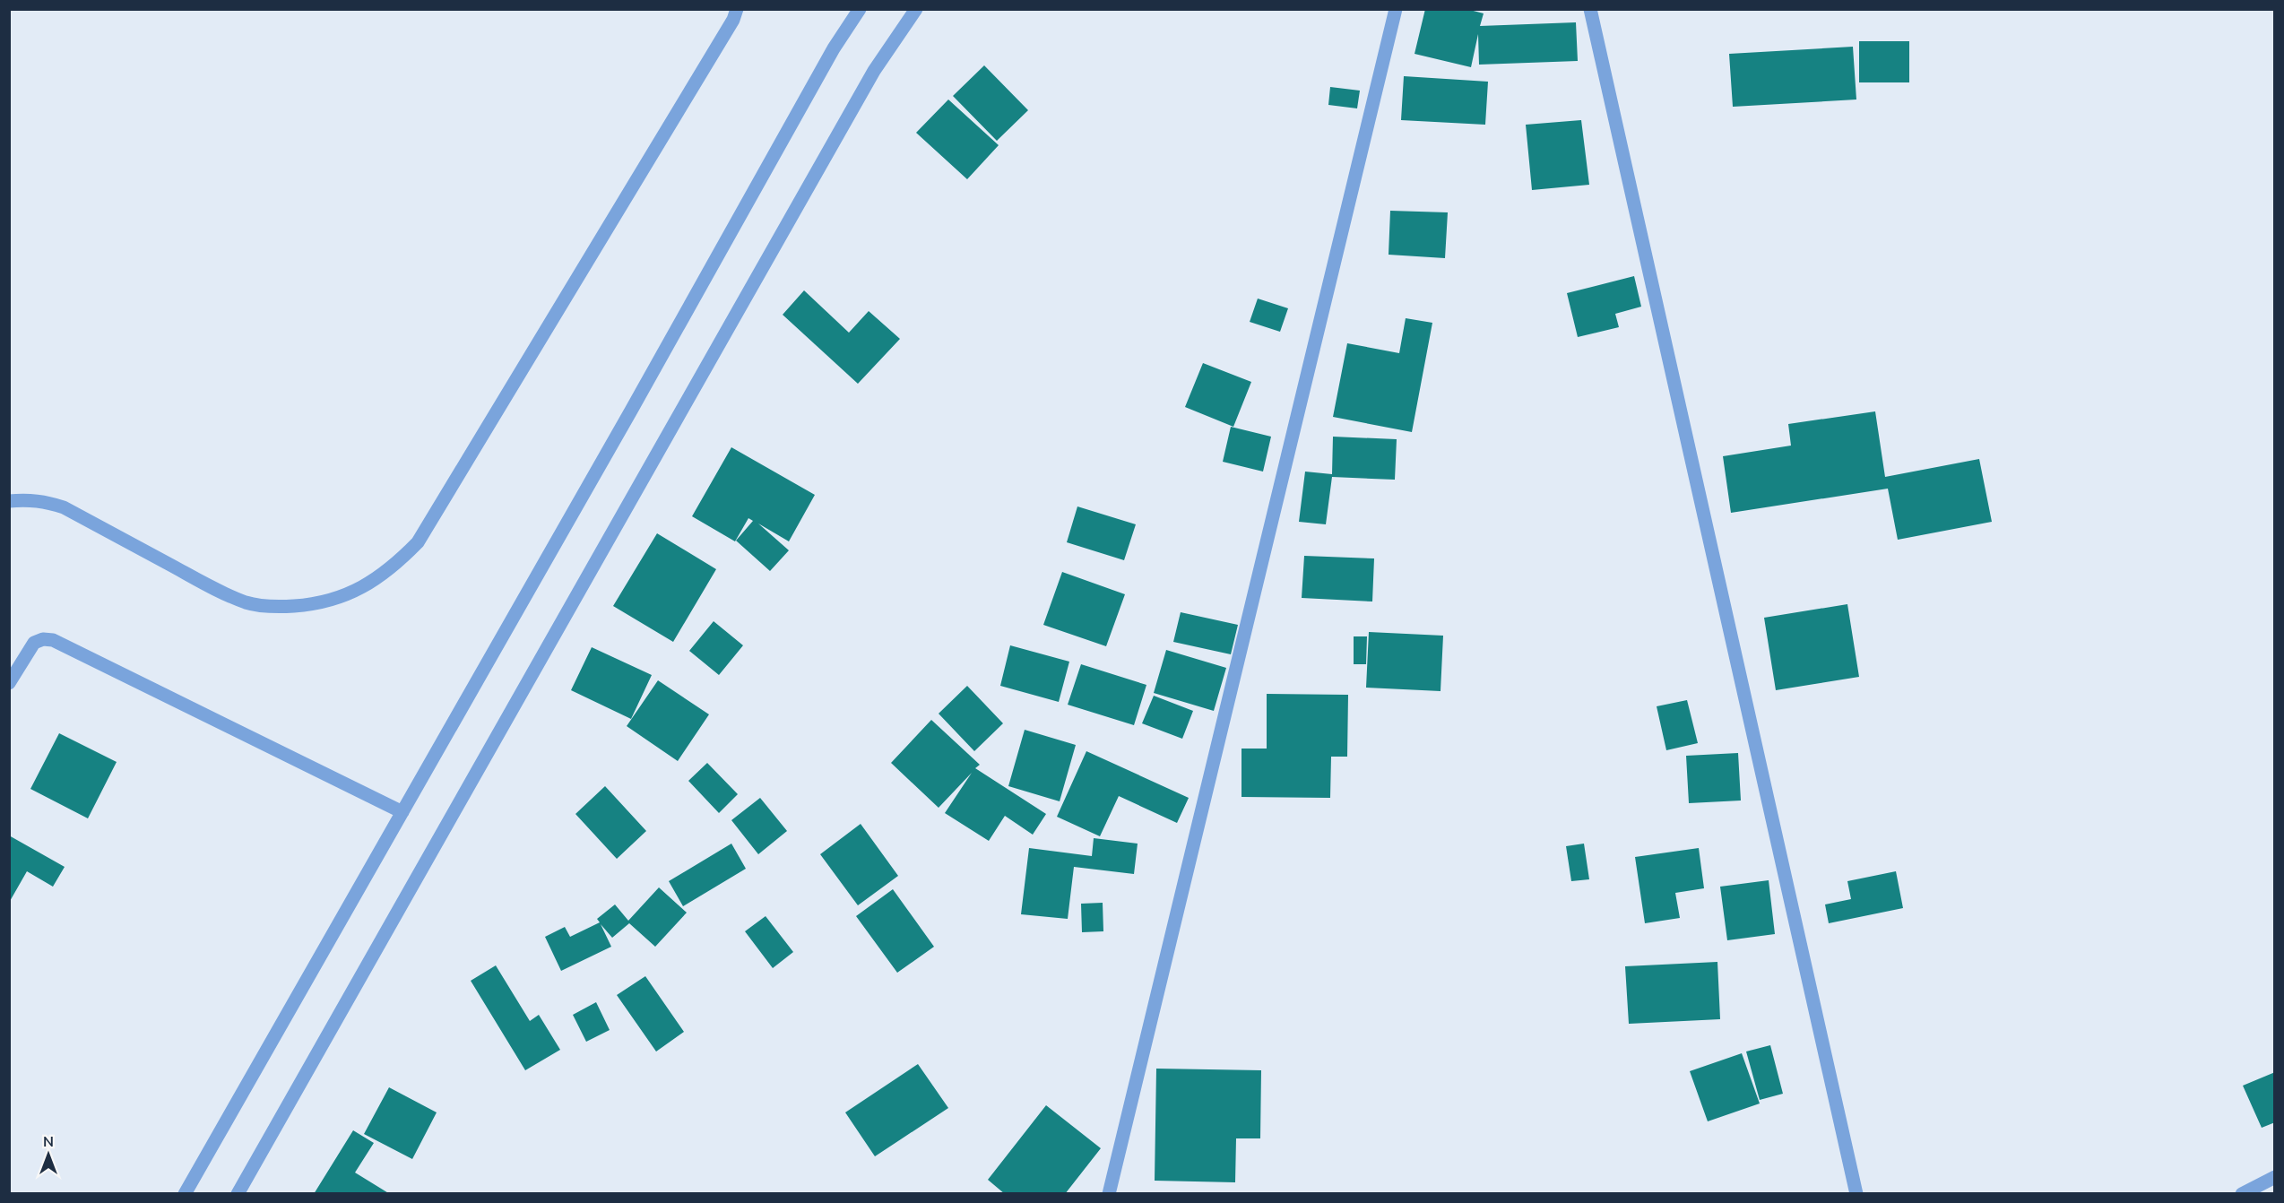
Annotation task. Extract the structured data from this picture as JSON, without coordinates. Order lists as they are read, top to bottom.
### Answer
{
  "north": "top"
}
